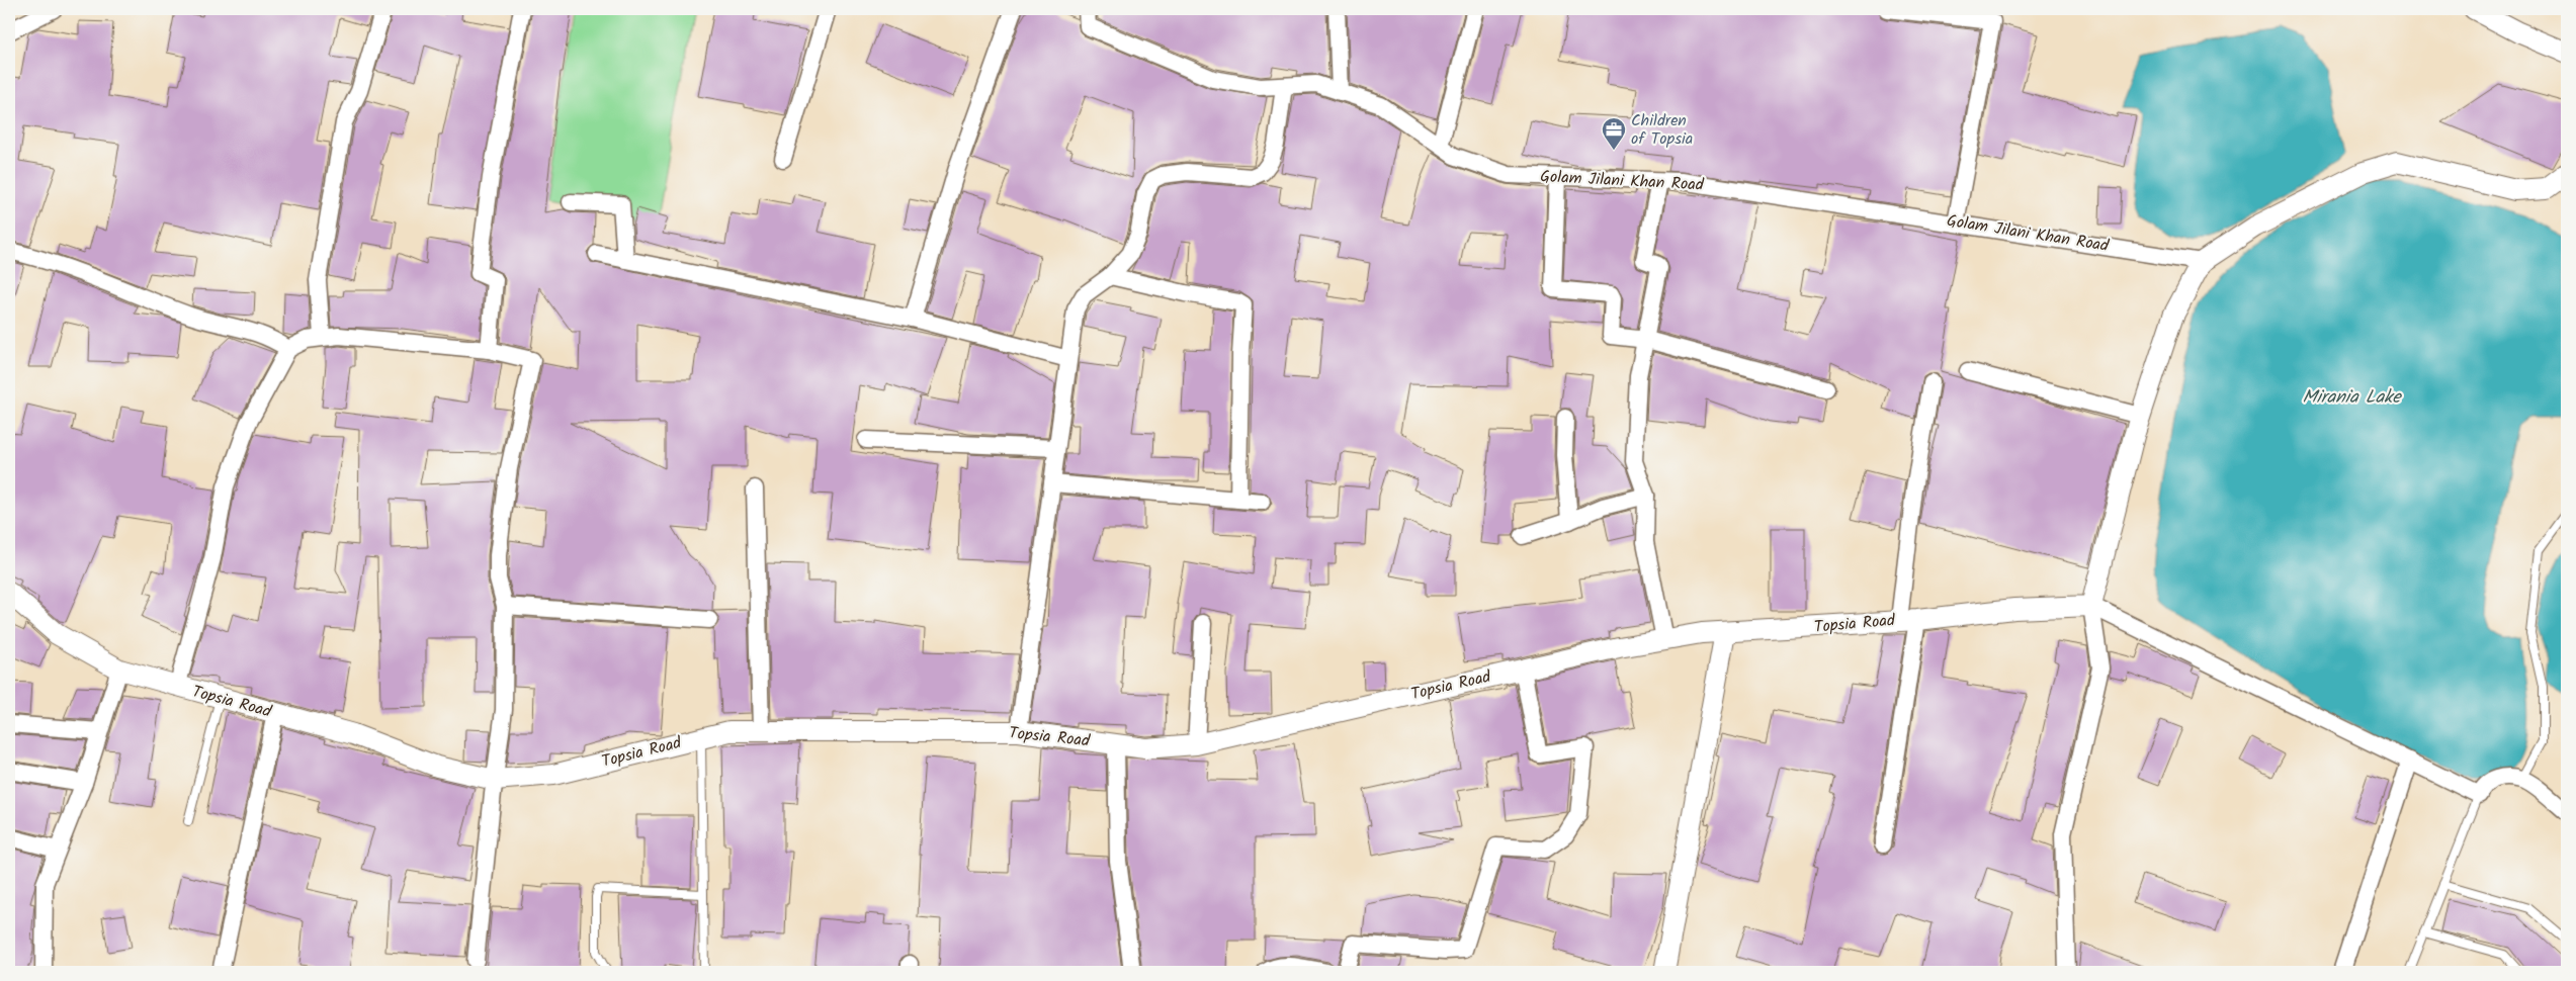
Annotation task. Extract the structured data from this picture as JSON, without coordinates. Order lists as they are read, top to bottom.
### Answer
{
  "streets": {
    "street": ["Golam Jilani Khan Road", "Topsia Road"]
  },
  "water": ["Mirania Lake"],
  "places": {
    "office": ["Children of Topsia"]
  }
}
